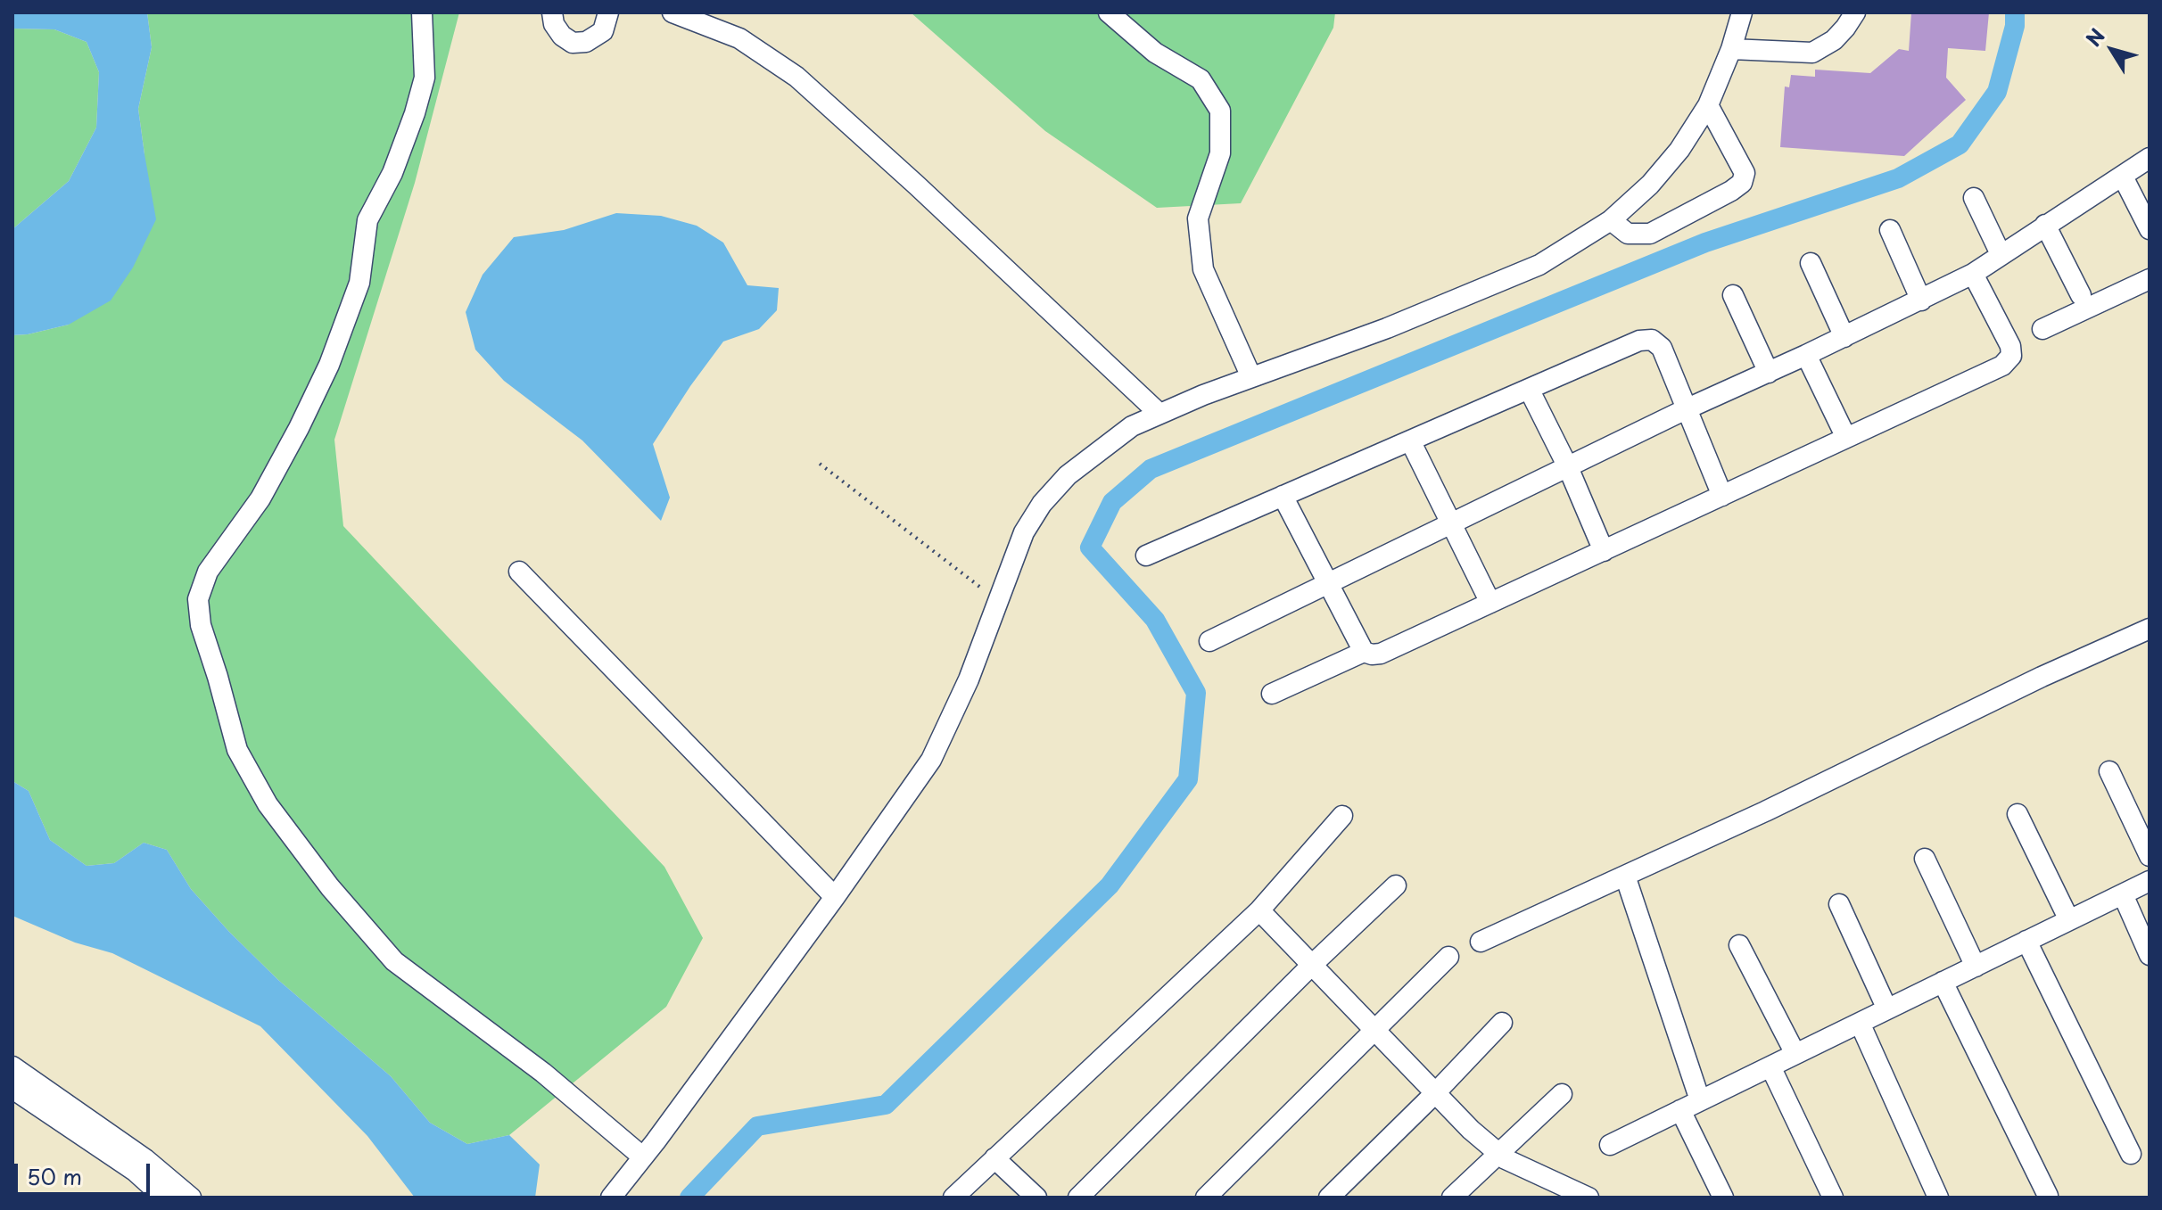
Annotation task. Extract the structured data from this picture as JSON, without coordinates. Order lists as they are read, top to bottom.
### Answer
{
  "scale_bar": "50 m",
  "north": "top left"
}
